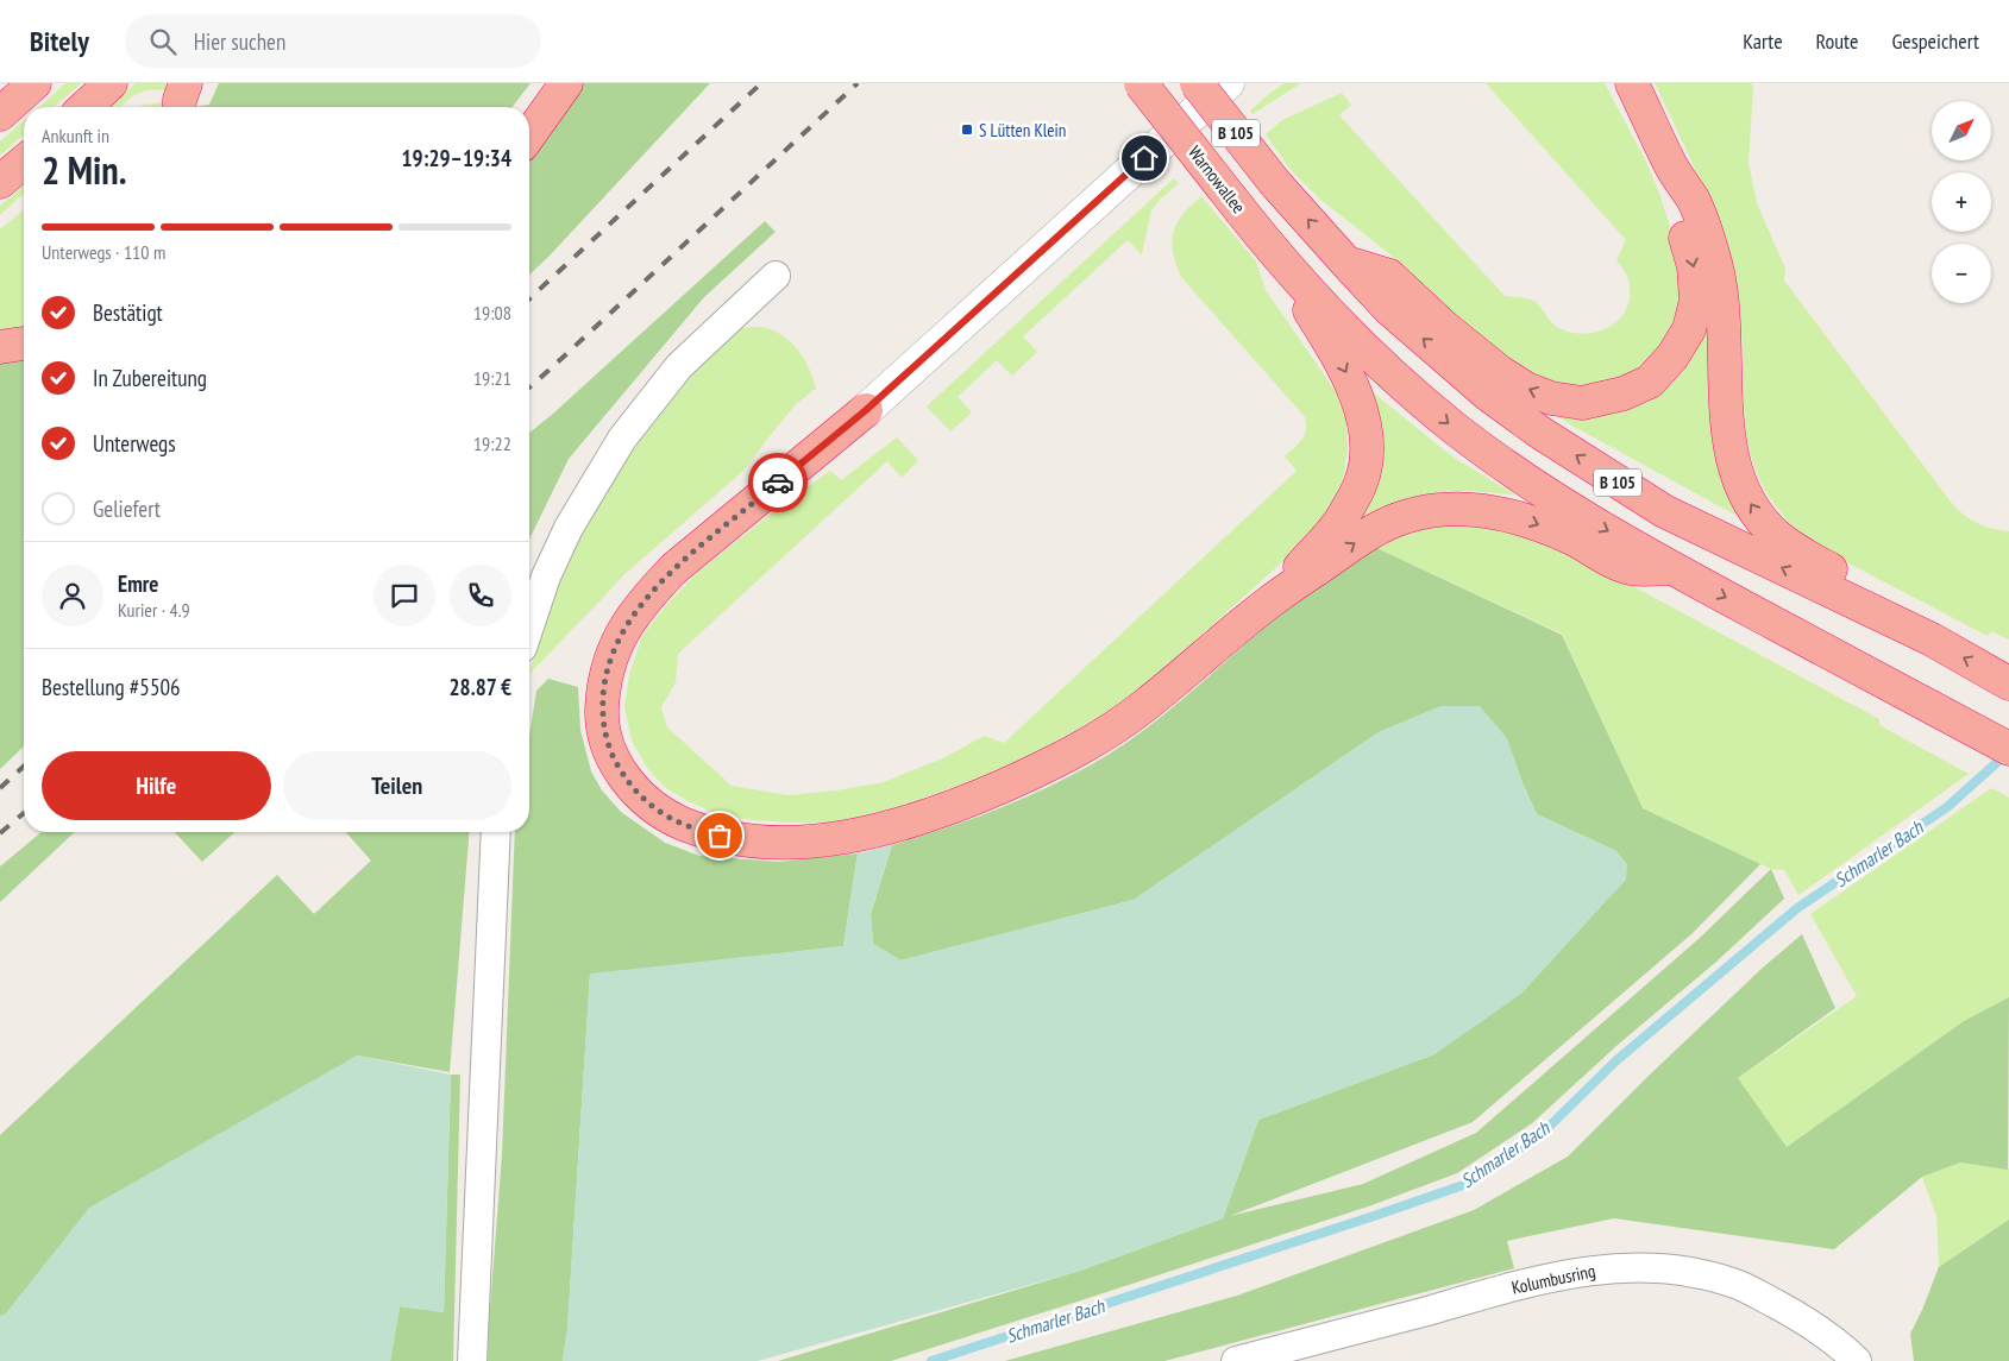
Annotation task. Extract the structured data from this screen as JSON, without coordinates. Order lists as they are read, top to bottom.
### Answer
{
  "streets": {
    "highway": ["B 105", "Warnowallee"],
    "street": ["Kolumbusring"]
  },
  "crossings": [
    ["B 105", "Warnowallee"]
  ],
  "water": ["Schmarler Bach"],
  "places": {
    "transit": ["S Lütten Klein"]
  },
  "north": "top right",
  "page": {
    "header": "Bitely",
    "search": "Hier suchen",
    "nav": ["Karte", "Route", "Gespeichert"],
    "map_buttons": ["+", "−"],
    "heading": ["2 Min.", "Ankunft in", "19:29–19:34"],
    "panel": [
      "Emre",
      "Kurier · 4.9",
      "Bestellung #5506",
      "28.87 €"
    ],
    "bar": "Unterwegs · 110 m",
    "list": [
      ["Bestätigt", "19:08"],
      ["In Zubereitung", "19:21"],
      ["Unterwegs", "19:22"],
      "Geliefert"
    ],
    "buttons": ["Hilfe", "Teilen"]
  }
}
